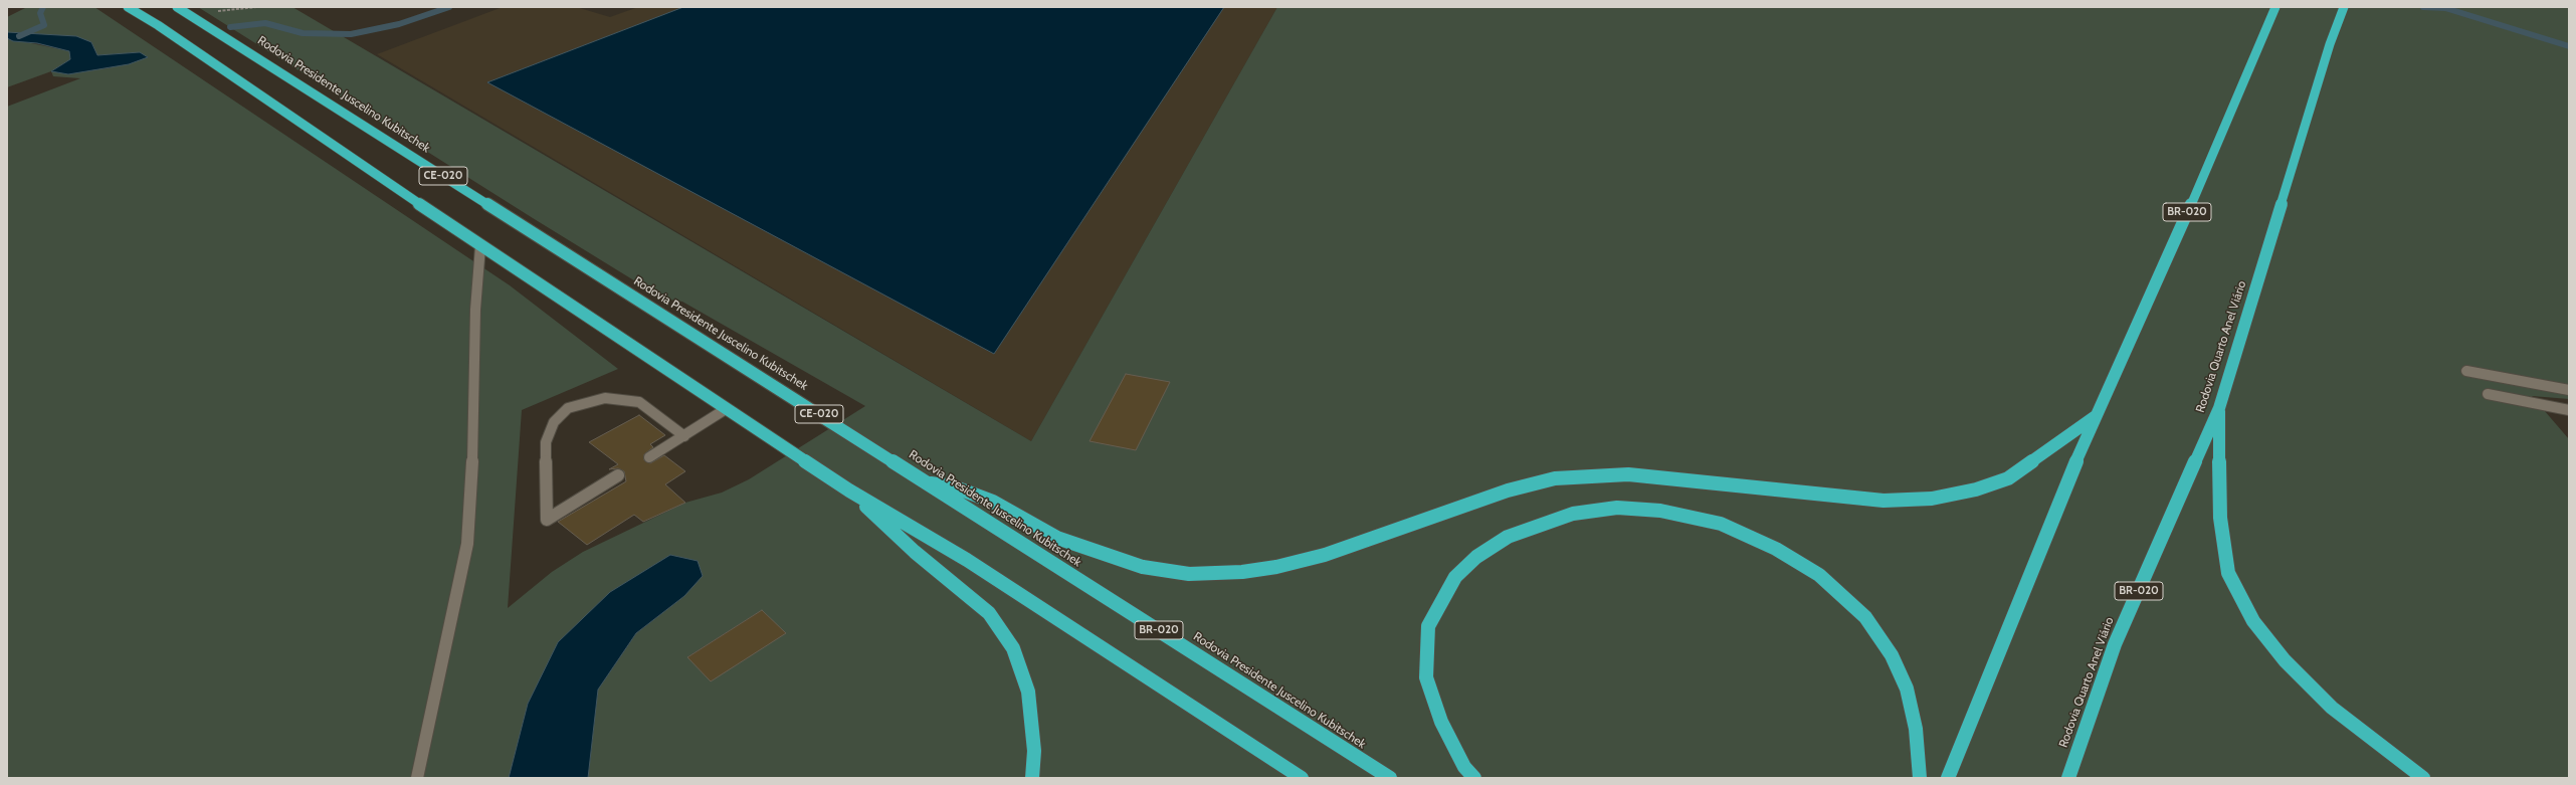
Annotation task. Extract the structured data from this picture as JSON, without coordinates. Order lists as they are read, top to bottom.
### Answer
{
  "streets": {
    "highway": [
      "Rodovia Presidente Juscelino Kubitschek",
      "CE-020",
      "BR-020",
      "Rodovia Quarto Anel Viário"
    ]
  }
}
